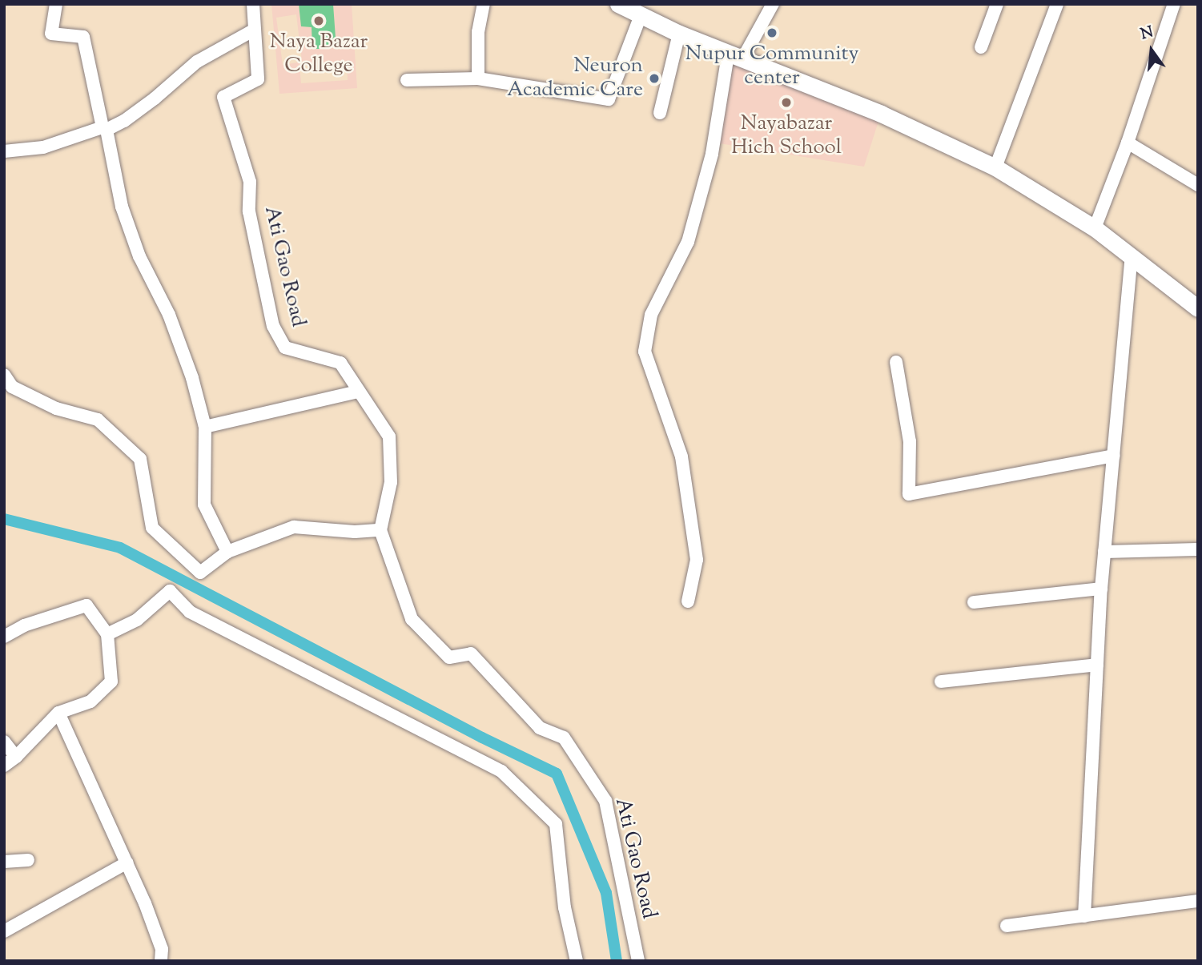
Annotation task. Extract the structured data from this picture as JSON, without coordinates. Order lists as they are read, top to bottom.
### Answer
{
  "streets": {
    "street": ["Ati Gao Road"]
  },
  "places": [
    "Naya Bazar College",
    "Nupur Community center",
    "Neuron Academic Care",
    "Nayabazar Hich School"
  ],
  "north": "top"
}
